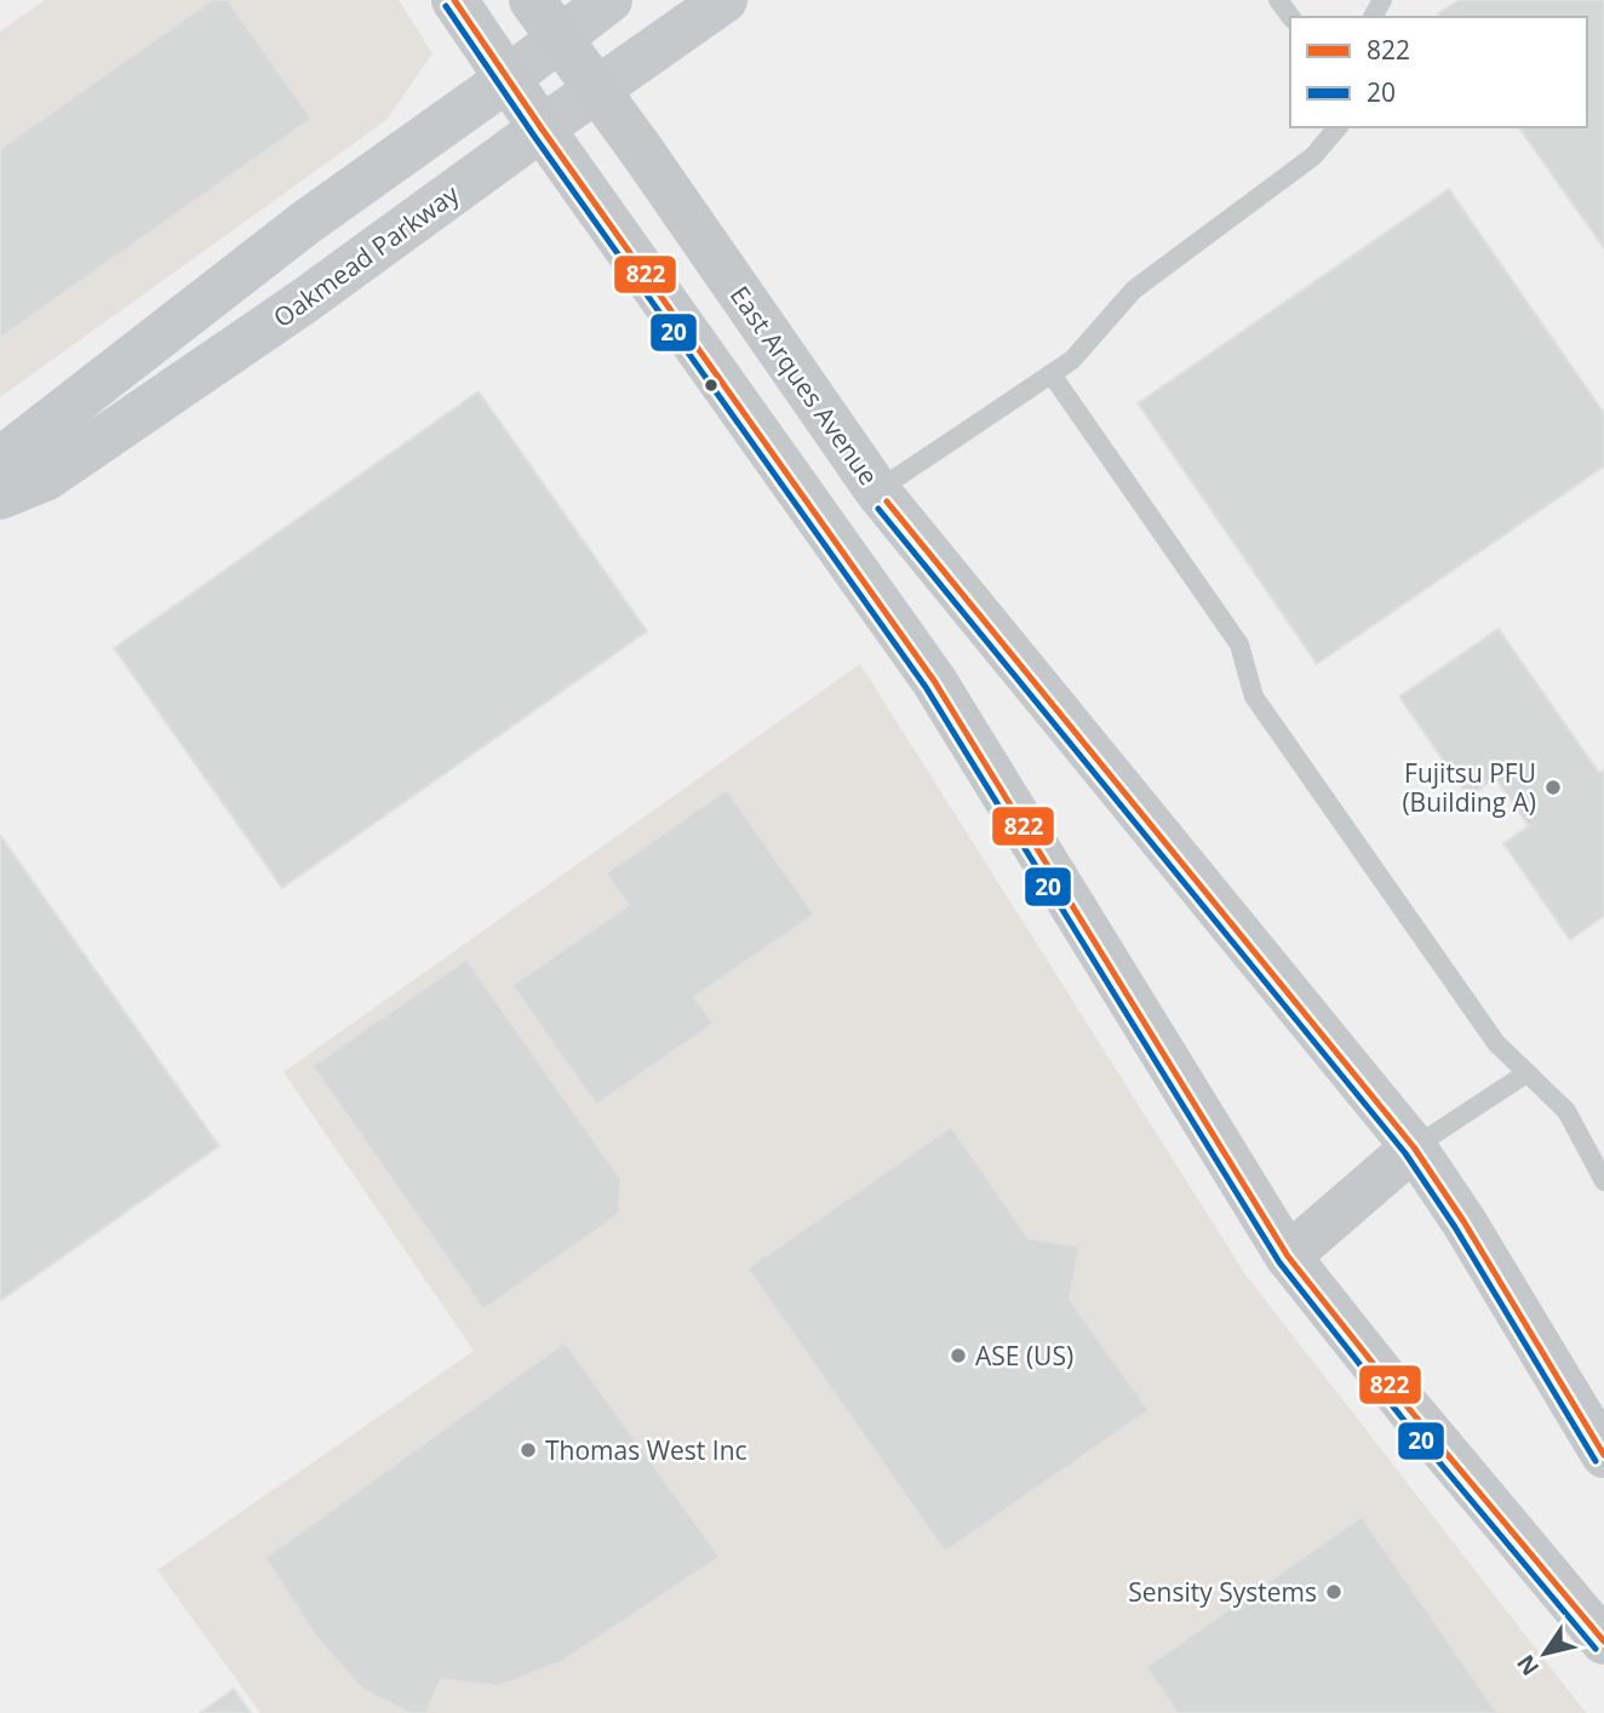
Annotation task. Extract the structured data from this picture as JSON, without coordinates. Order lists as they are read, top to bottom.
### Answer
{
  "streets": {
    "main road": ["Oakmead Parkway", "East Arques Avenue"]
  },
  "crossings": [
    ["Oakmead Parkway", "East Arques Avenue"]
  ],
  "places": [
    "Fujitsu PFU (Building A)",
    "ASE (US)",
    "Thomas West Inc",
    "Sensity Systems"
  ],
  "lines": ["transit line 822", "transit line 20"],
  "legend": ["822", "20"],
  "north": "bottom left"
}
